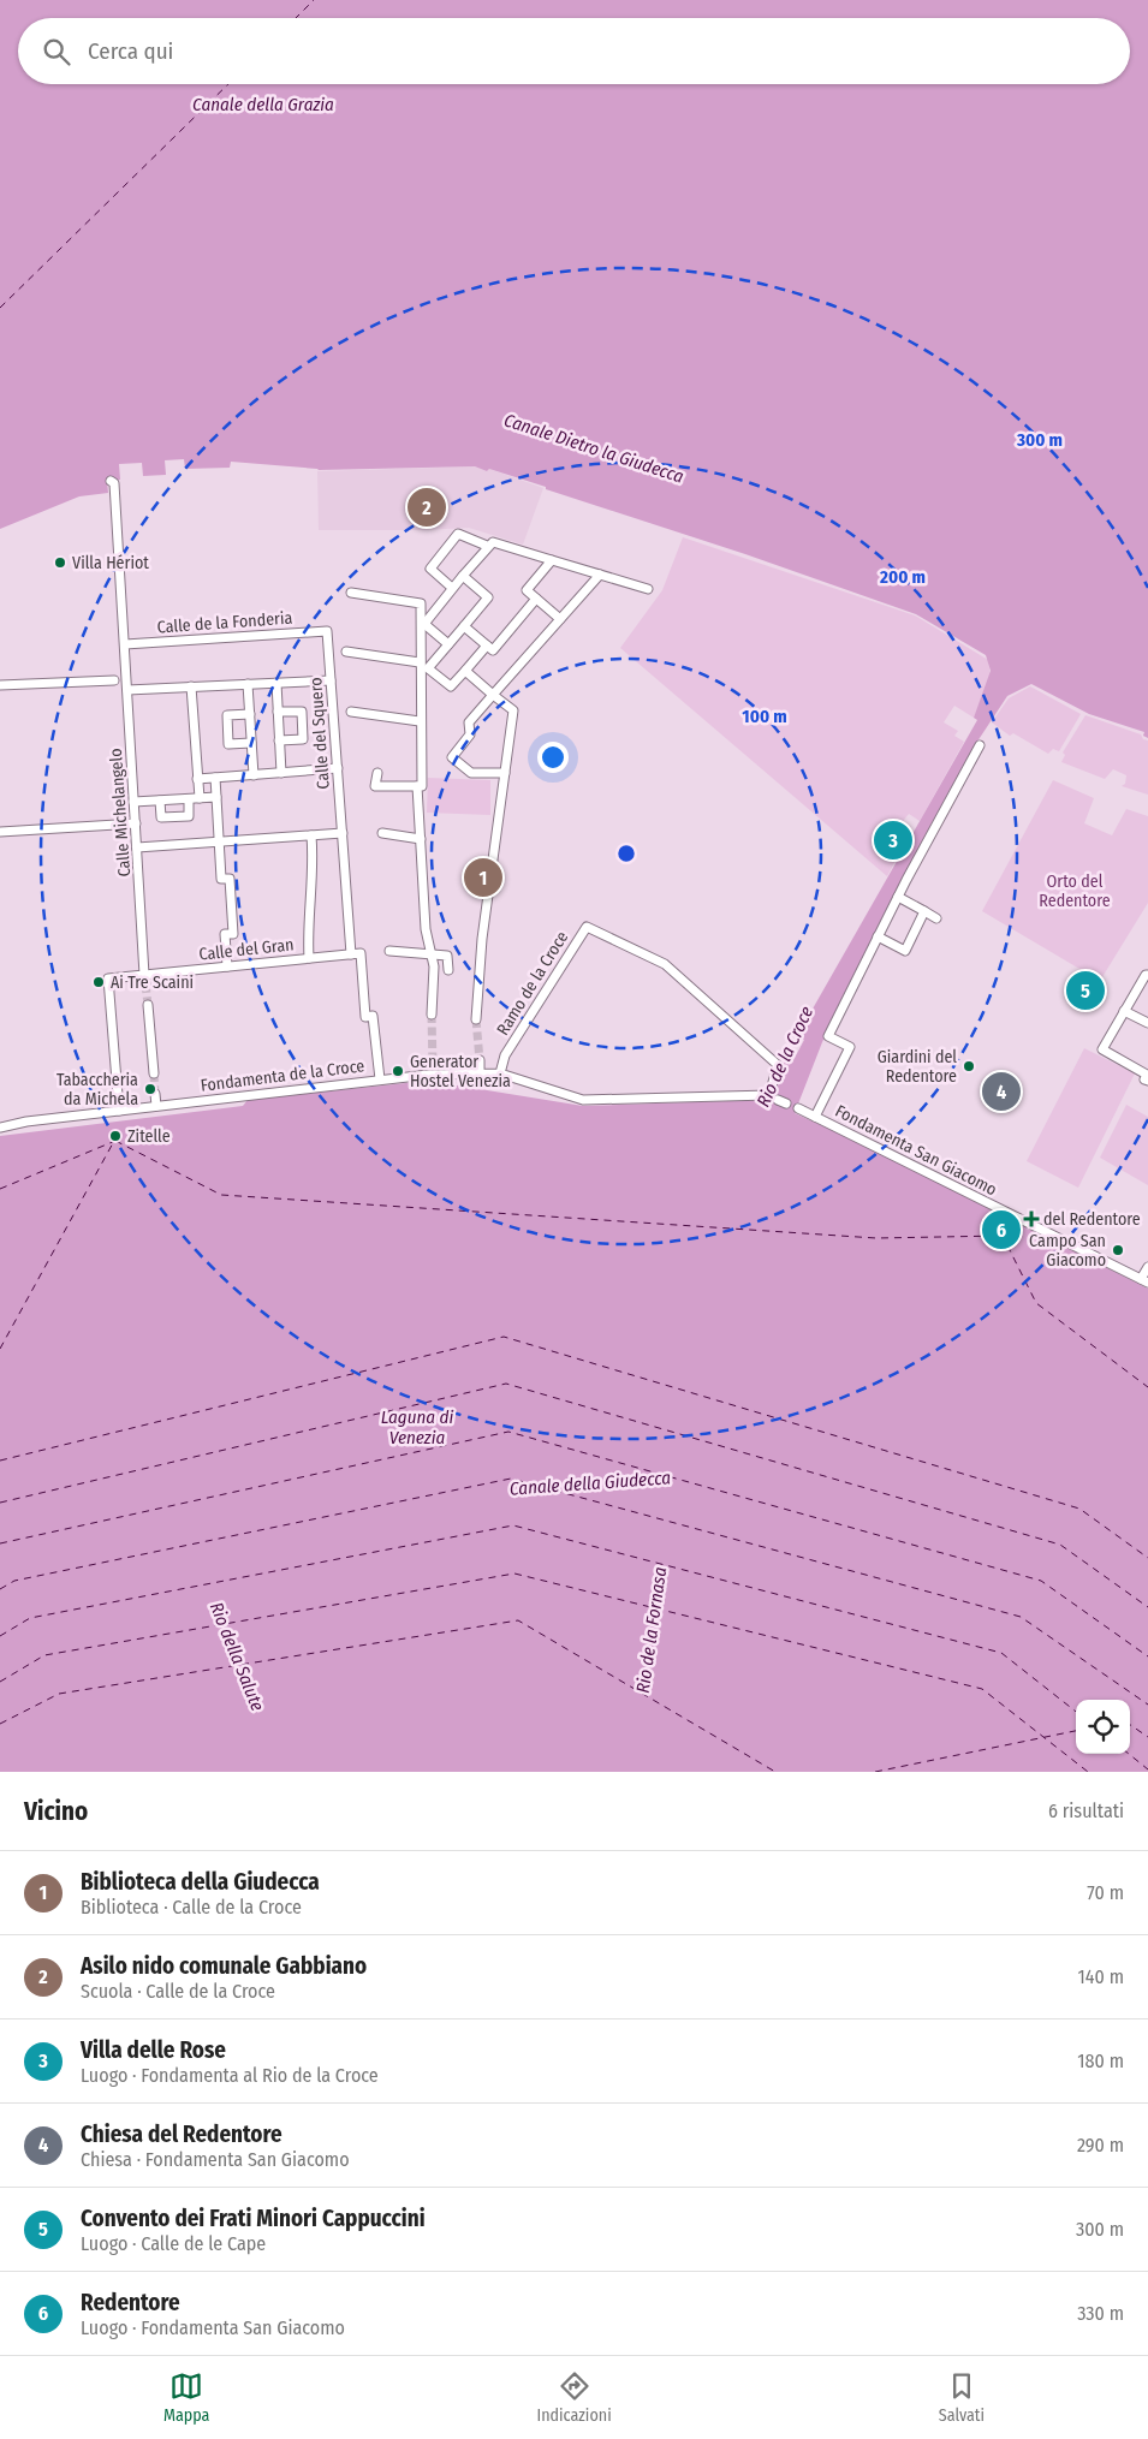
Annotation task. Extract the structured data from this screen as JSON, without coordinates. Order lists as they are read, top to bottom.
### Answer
{
  "streets": {
    "street": [
      "Calle de la Fonderia",
      "Calle del Squero",
      "Calle Michelangelo",
      "Calle del Gran",
      "Ramo de la Croce",
      "Fondamenta de la Croce",
      "Fondamenta San Giacomo"
    ]
  },
  "crossings": [
    ["Calle de la Fonderia", "Calle del Squero"],
    ["Calle de la Fonderia", "Calle Michelangelo"],
    ["Calle del Squero", "Calle del Gran"],
    ["Calle Michelangelo", "Calle del Gran"],
    ["Ramo de la Croce", "Fondamenta de la Croce"]
  ],
  "water": [
    "Canale della Grazia",
    "Canale Dietro la Giudecca",
    "Rio de la Croce",
    "Laguna di Venezia",
    "Canale della Giudecca",
    "Rio de la Fornasa",
    "Rio della Salute"
  ],
  "parks": ["Orto del Redentore"],
  "places": {
    "other": [
      "Villa Hériot",
      "Ai Tre Scaini",
      "Giardini del Redentore",
      "Generator Hostel Venezia",
      "Tabaccheria da Michela",
      "Zitelle",
      "Campo San Giacomo"
    ],
    "health": ["del Redentore"]
  },
  "page": {
    "search": "Cerca qui",
    "pins": [
      "2",
      "3",
      "1",
      "5",
      "4",
      "6"
    ],
    "heading": ["Vicino", "6 risultati"],
    "list": [
      {
        "mark": "1",
        "name": "Biblioteca della Giudecca",
        "note": "Biblioteca · Calle de la Croce",
        "value": "70 m"
      },
      {
        "mark": "2",
        "name": "Asilo nido comunale Gabbiano",
        "note": "Scuola · Calle de la Croce",
        "value": "140 m"
      },
      {
        "mark": "3",
        "name": "Villa delle Rose",
        "note": "Luogo · Fondamenta al Rio de la Croce",
        "value": "180 m"
      },
      {
        "mark": "4",
        "name": "Chiesa del Redentore",
        "note": "Chiesa · Fondamenta San Giacomo",
        "value": "290 m"
      },
      {
        "mark": "5",
        "name": "Convento dei Frati Minori Cappuccini",
        "note": "Luogo · Calle de le Cape",
        "value": "300 m"
      },
      {
        "mark": "6",
        "name": "Redentore",
        "note": "Luogo · Fondamenta San Giacomo",
        "value": "330 m"
      }
    ],
    "nav": ["Mappa", "Indicazioni", "Salvati"]
  },
  "rings": ["300 m", "200 m", "100 m"]
}
